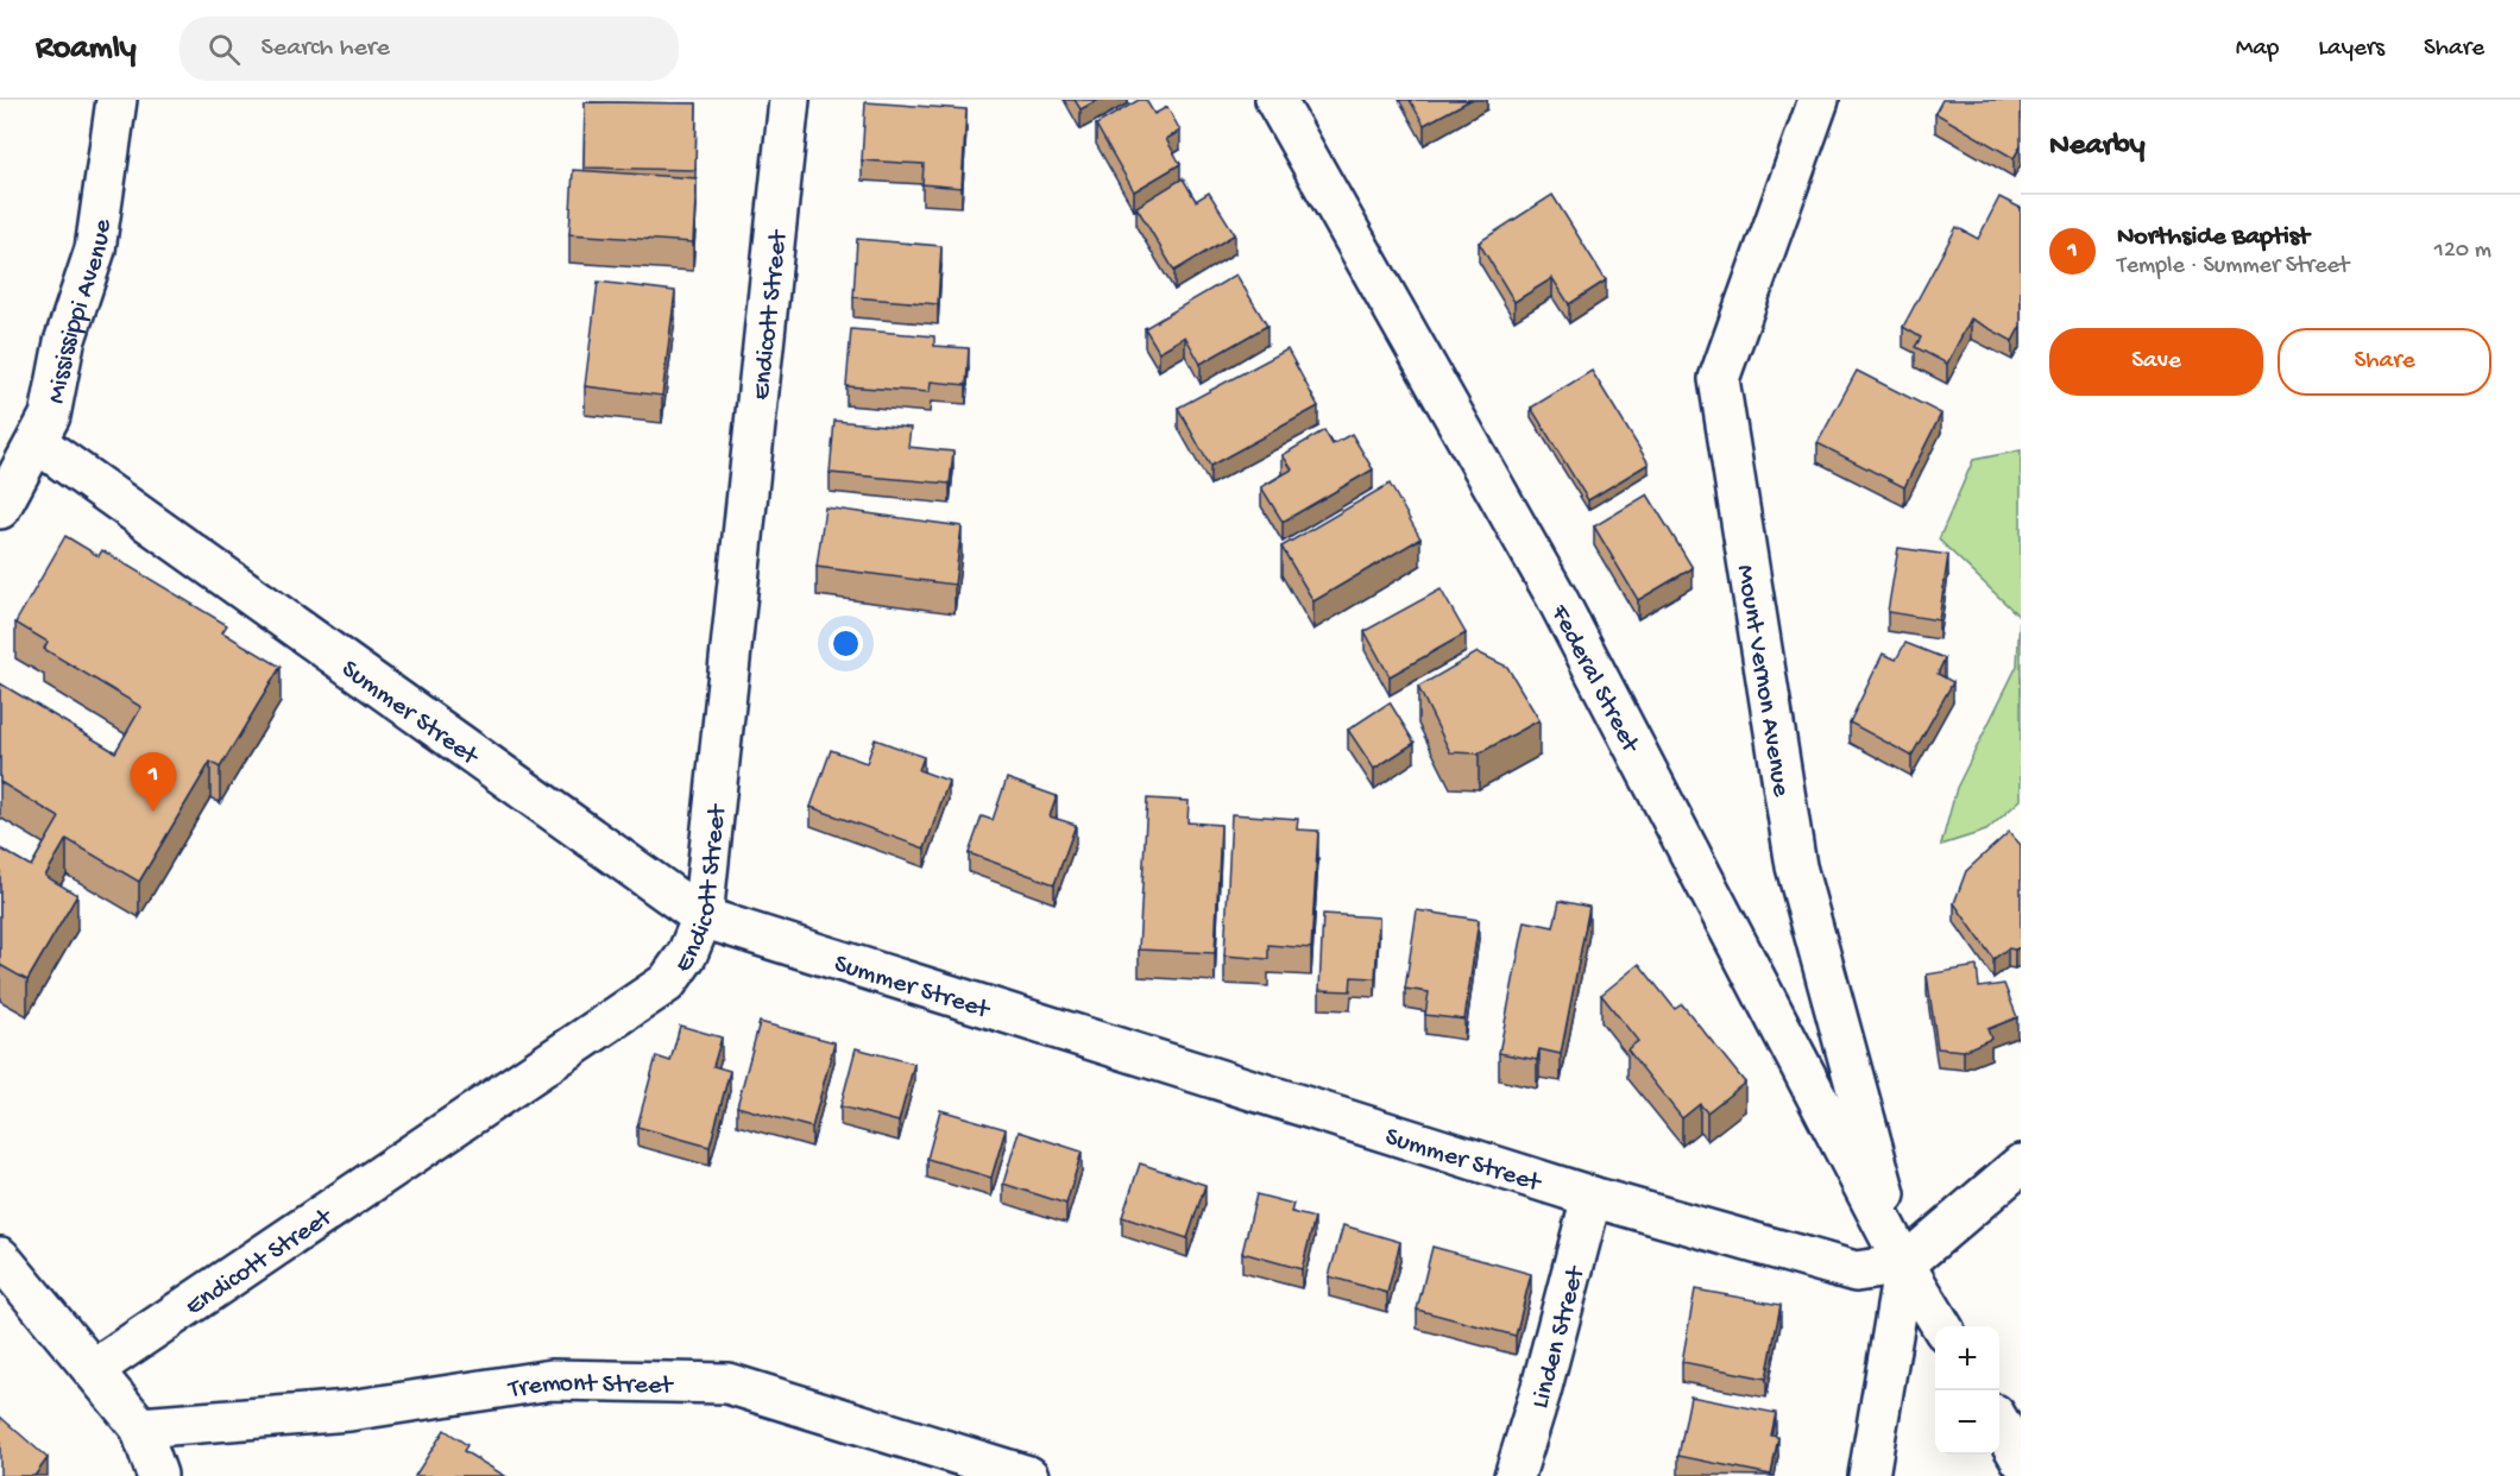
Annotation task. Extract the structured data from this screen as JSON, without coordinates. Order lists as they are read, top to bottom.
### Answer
{
  "streets": {
    "street": [
      "Mississippi Avenue",
      "Endicott Street",
      "Federal Street",
      "Mount Vernon Avenue",
      "Summer Street",
      "Linden Street",
      "Tremont Street"
    ]
  },
  "crossings": [
    ["Mississippi Avenue", "Summer Street"],
    ["Endicott Street", "Summer Street"],
    ["Federal Street", "Mount Vernon Avenue"],
    ["Federal Street", "Summer Street"],
    ["Mount Vernon Avenue", "Summer Street"],
    ["Summer Street", "Linden Street"]
  ],
  "page": {
    "header": "Roamly",
    "search": "Search here",
    "nav": ["Map", "Layers", "Share"],
    "heading": "Nearby",
    "list": [
      {
        "mark": "1",
        "name": "Northside Baptist",
        "note": "Temple · Summer Street",
        "value": "120 m"
      }
    ],
    "buttons": ["Save", "Share"],
    "pins": "1",
    "map_buttons": ["+", "−"]
  }
}
